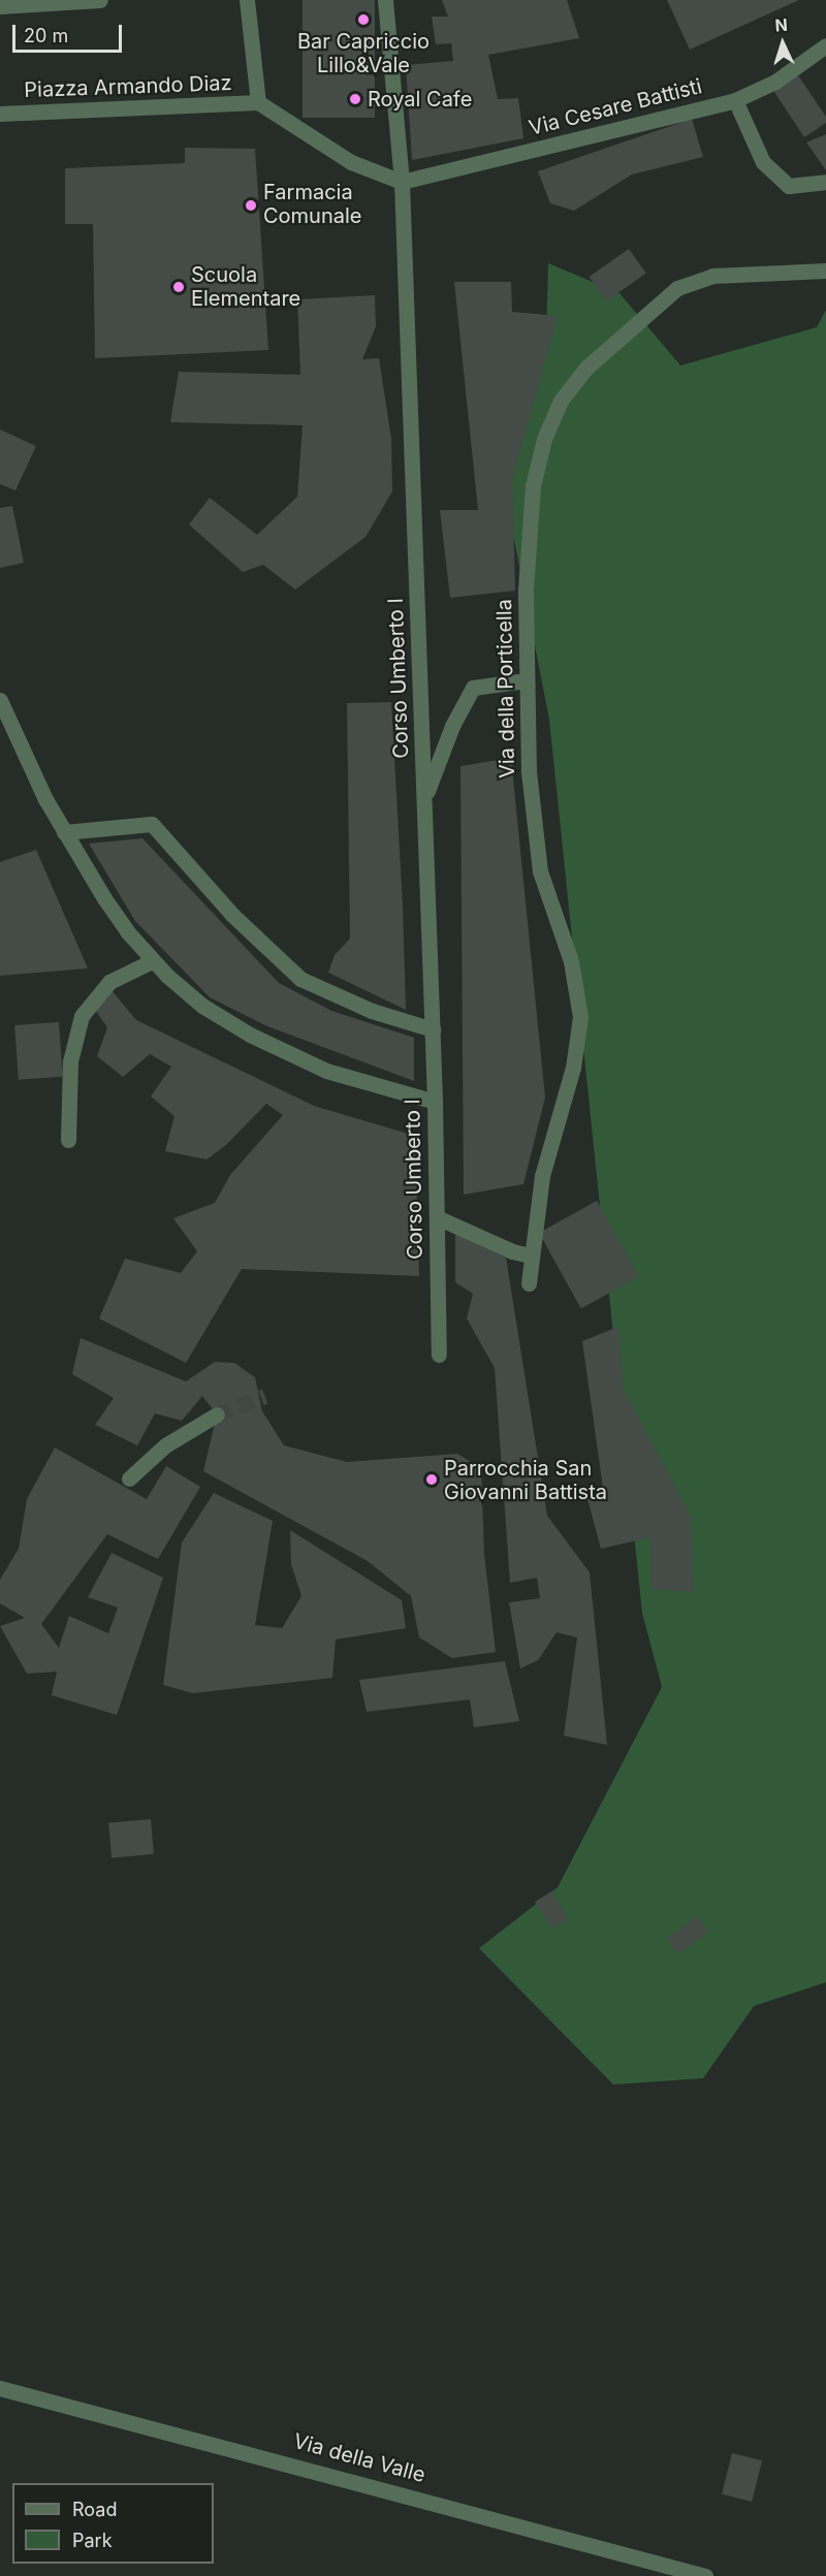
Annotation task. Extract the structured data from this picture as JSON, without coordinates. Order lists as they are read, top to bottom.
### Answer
{
  "streets": {
    "street": [
      "Piazza Armando Diaz",
      "Via Cesare Battisti",
      "Corso Umberto I",
      "Via della Porticella",
      "Via della Valle"
    ]
  },
  "crossings": [
    ["Piazza Armando Diaz", "Via Cesare Battisti"],
    ["Piazza Armando Diaz", "Corso Umberto I"],
    ["Via Cesare Battisti", "Corso Umberto I"]
  ],
  "places": [
    "Bar Capriccio Lillo&Vale",
    "Royal Cafe",
    "Farmacia Comunale",
    "Scuola Elementare",
    "Parrocchia San Giovanni Battista"
  ],
  "legend": ["Road", "Park"],
  "scale_bar": "20 m",
  "north": "top"
}
